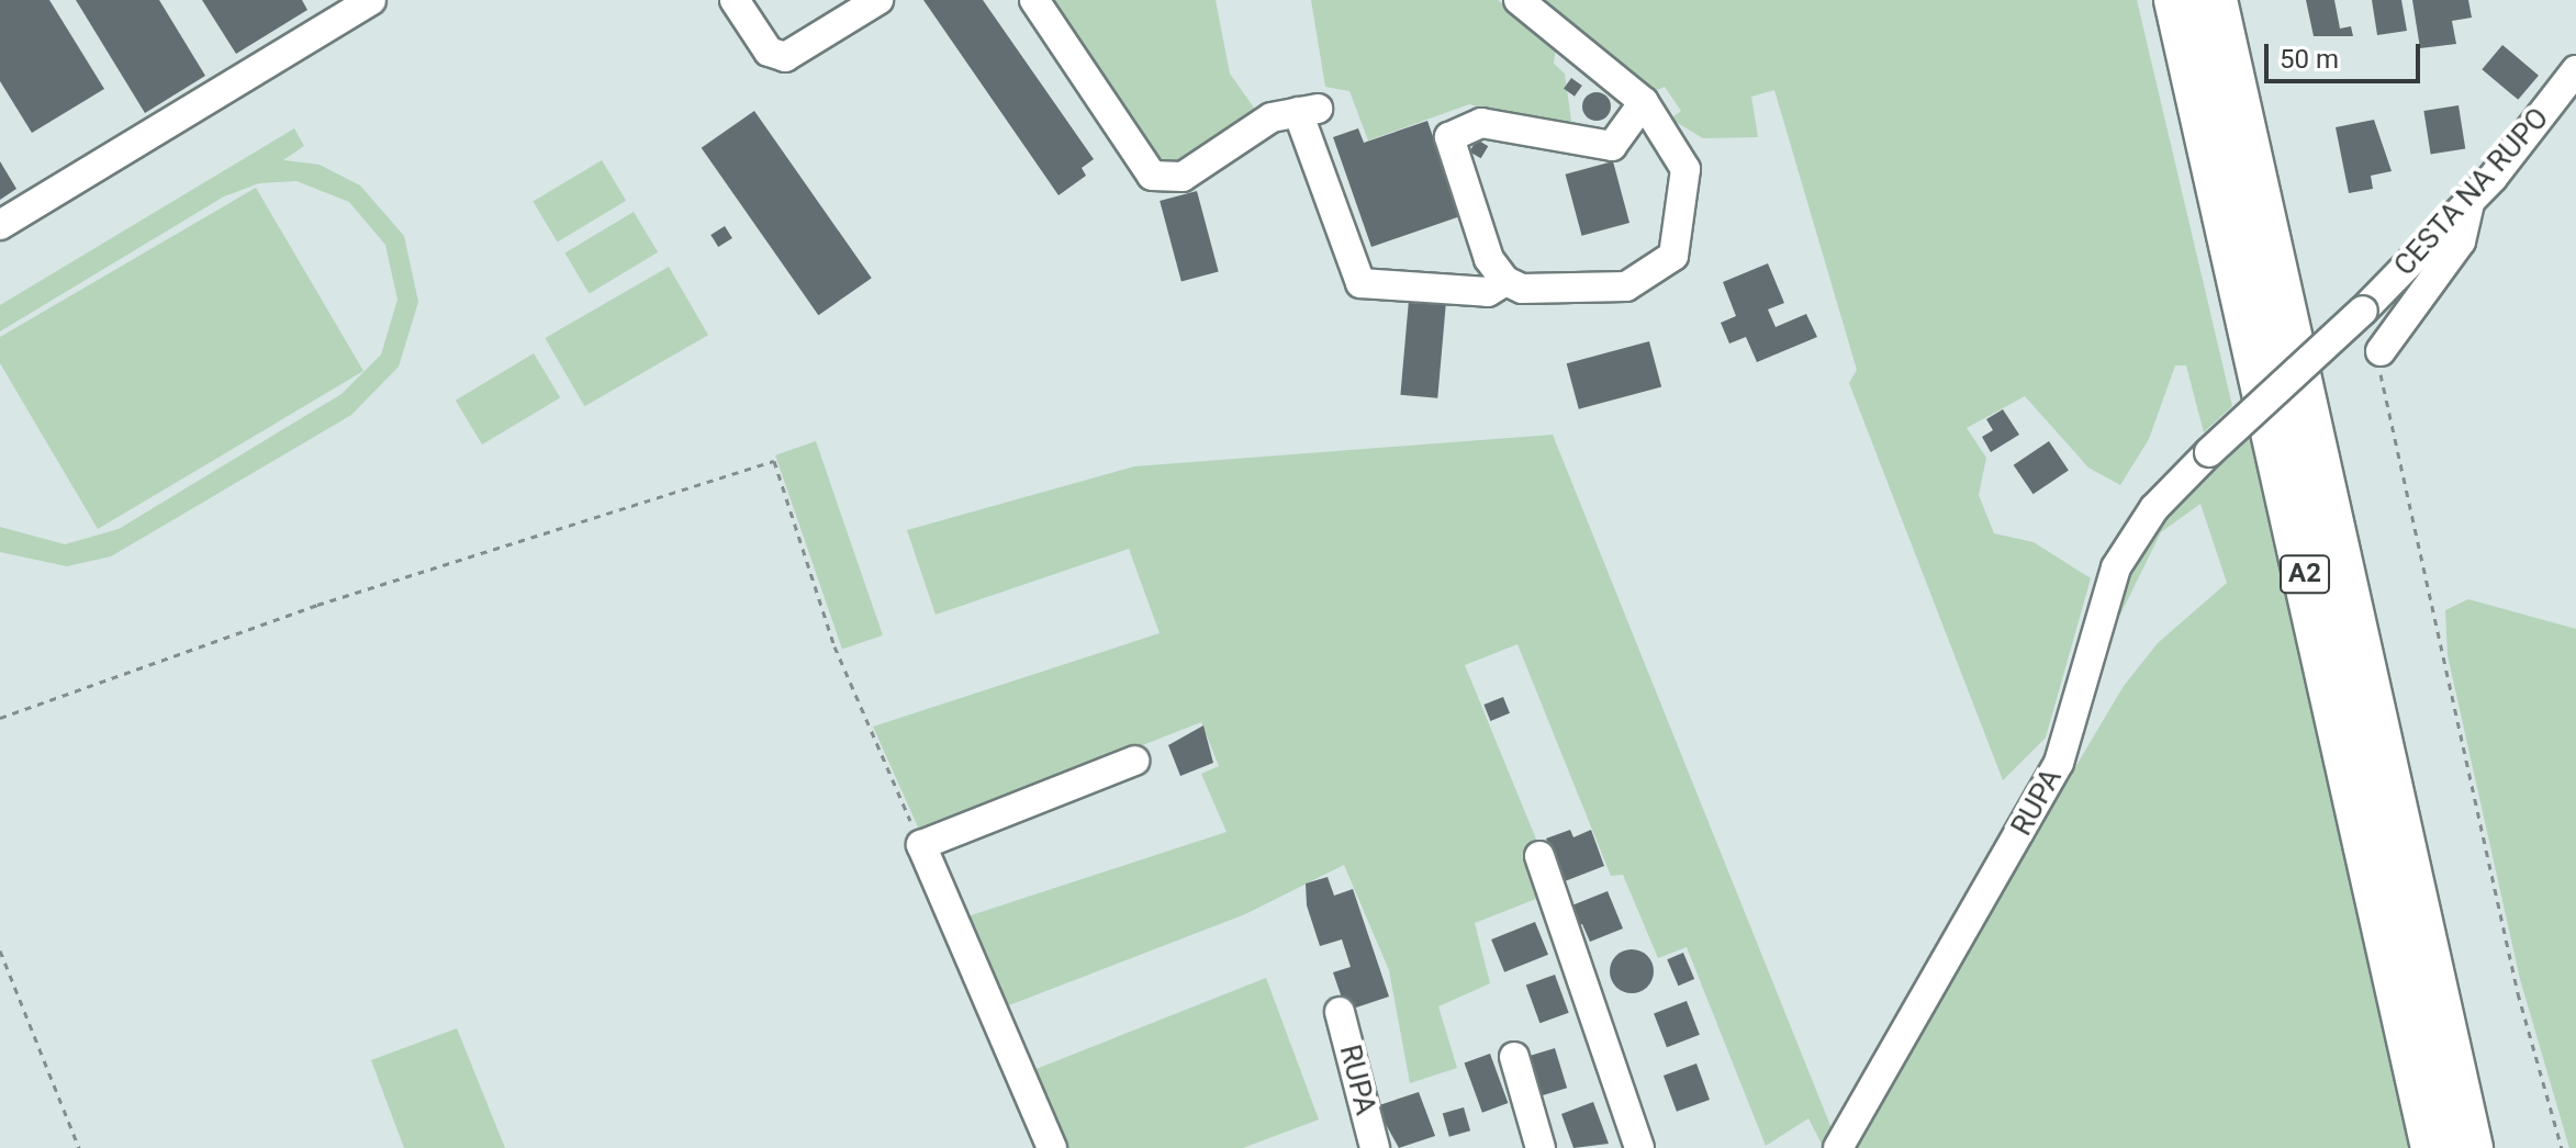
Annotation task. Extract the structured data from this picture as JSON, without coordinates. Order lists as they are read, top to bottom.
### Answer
{
  "streets": {
    "highway": ["A2"],
    "street": ["CESTA NA RUPO", "RUPA"]
  },
  "crossings": [
    ["CESTA NA RUPO", "RUPA"]
  ],
  "scale_bar": "50 m"
}
